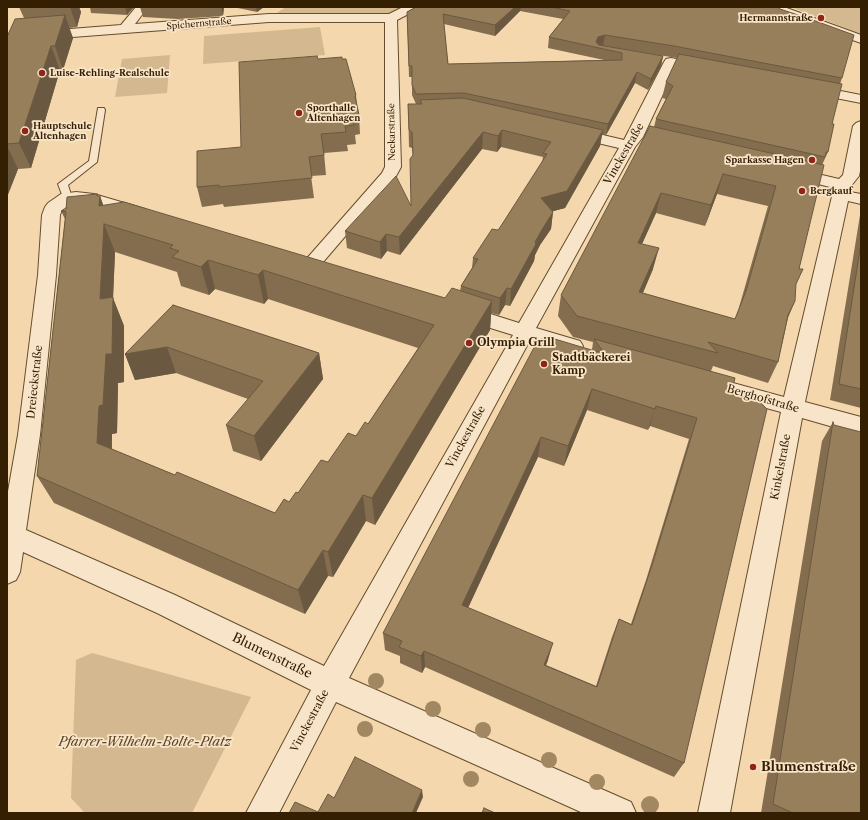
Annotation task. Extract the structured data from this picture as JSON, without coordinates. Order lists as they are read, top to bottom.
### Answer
{
  "streets": {
    "street": [
      "Spichernstraße",
      "Neckarstraße",
      "Vinckestraße",
      "Dreieckstraße",
      "Berghofstraße",
      "Kinkelstraße",
      "Blumenstraße"
    ]
  },
  "crossings": [
    ["Spichernstraße", "Neckarstraße"],
    ["Vinckestraße", "Blumenstraße"],
    ["Dreieckstraße", "Blumenstraße"],
    ["Berghofstraße", "Kinkelstraße"]
  ],
  "parks": ["Pfarrer-Wilhelm-Bolte-Platz"],
  "places": [
    "Hermannstraße",
    "Luise-Rehling-Realschule",
    "Sporthalle Altenhagen",
    "Hauptschule Altenhagen",
    "Sparkasse Hagen",
    "Bergkauf",
    "Olympia Grill",
    "Stadtbäckerei Kamp",
    "Blumenstraße"
  ]
}
